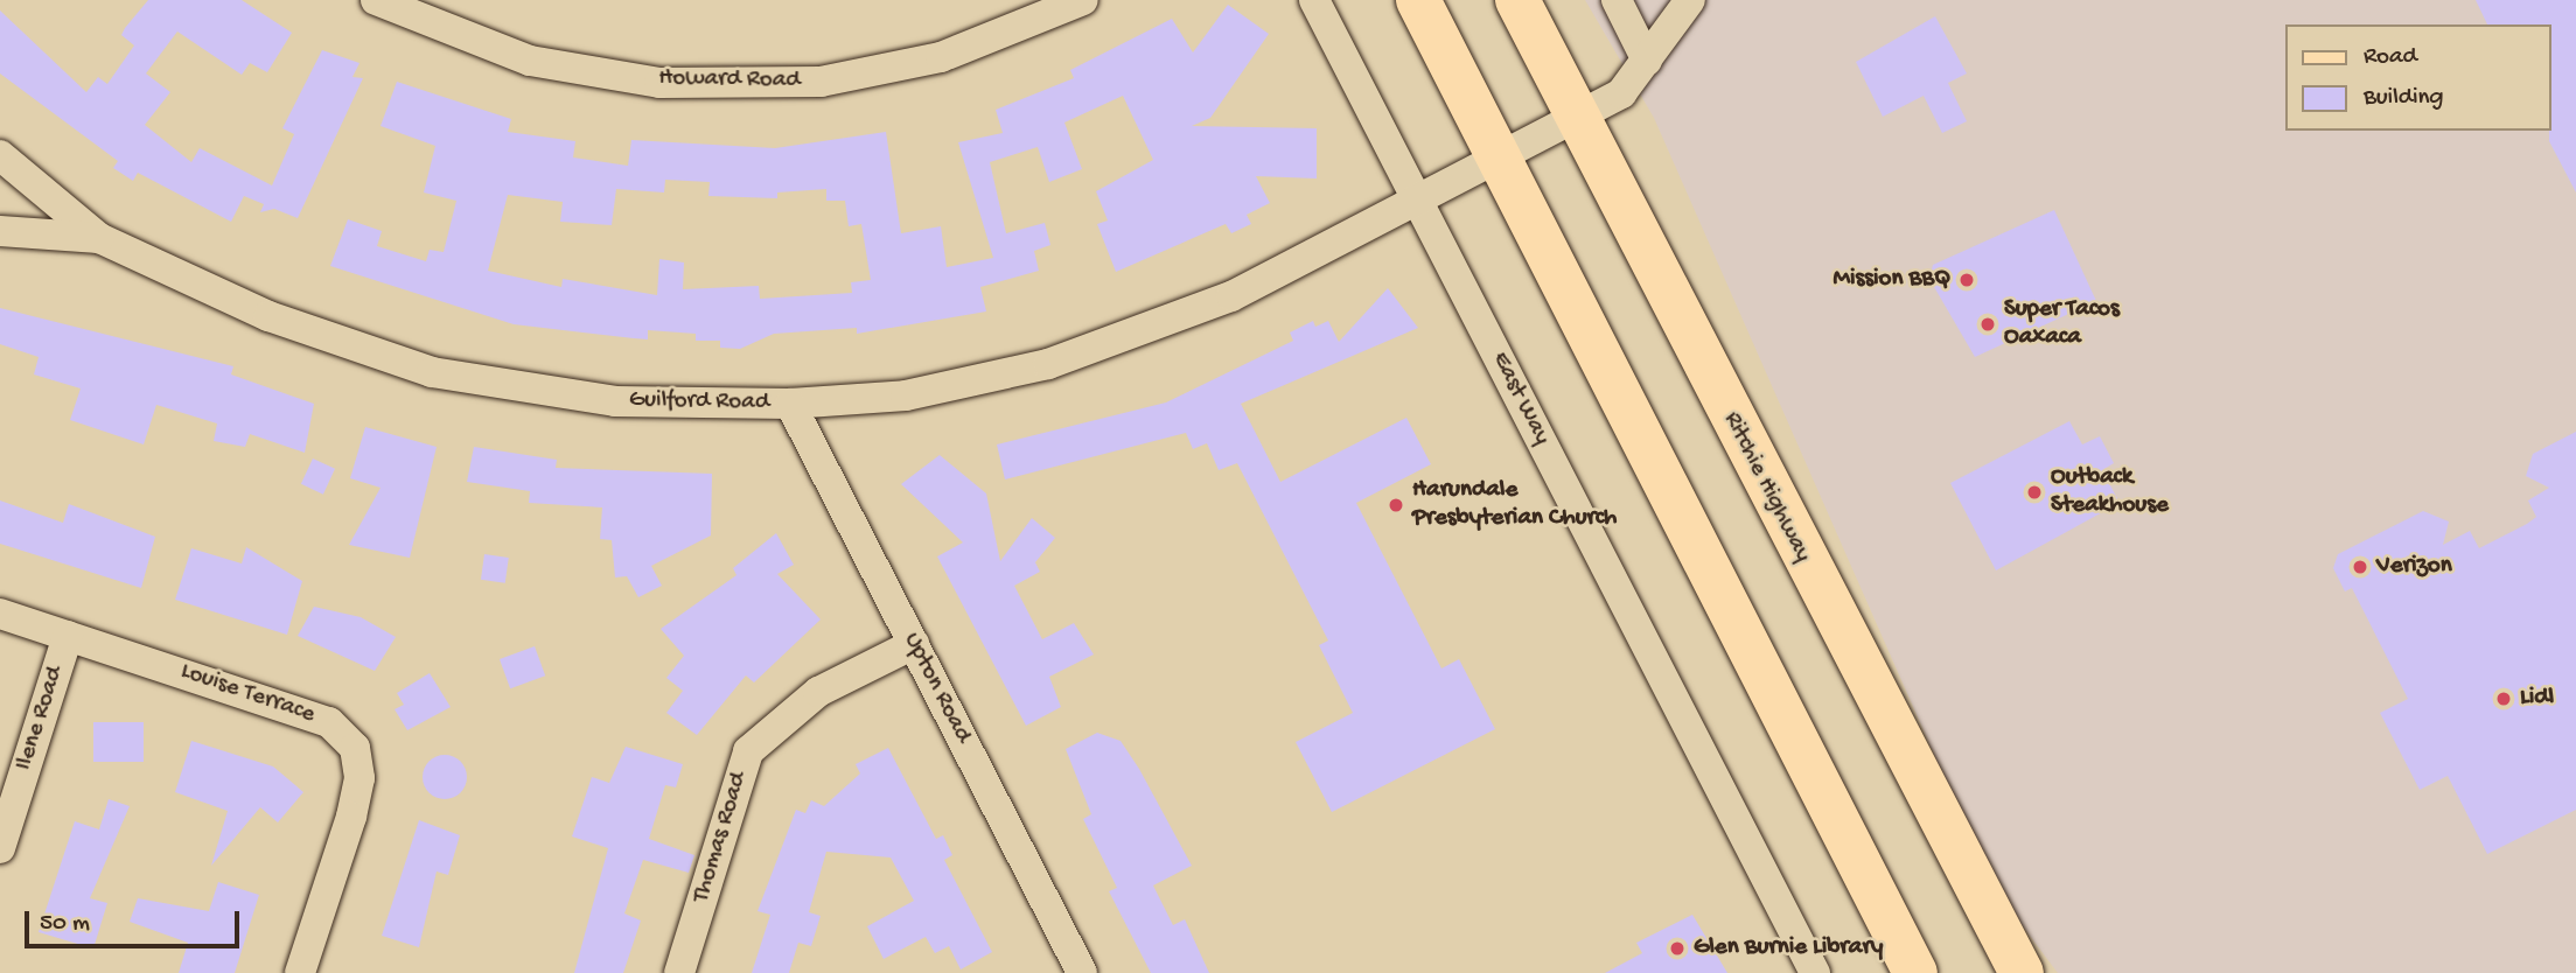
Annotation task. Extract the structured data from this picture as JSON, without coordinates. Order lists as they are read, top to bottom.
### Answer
{
  "streets": {
    "main road": ["Ritchie Highway"],
    "street": [
      "Howard Road",
      "East Way",
      "Guilford Road",
      "Upton Road",
      "Louise Terrace",
      "Ilene Road",
      "Thomas Road"
    ]
  },
  "crossings": [
    ["East Way", "Guilford Road"],
    ["Guilford Road", "Ritchie Highway"],
    ["Guilford Road", "Upton Road"],
    ["Upton Road", "Thomas Road"],
    ["Louise Terrace", "Ilene Road"]
  ],
  "places": [
    "Mission BBQ",
    "Super Tacos Oaxaca",
    "Outback Steakhouse",
    "Harundale Presbyterian Church",
    "Verizon",
    "Lidl",
    "Glen Burnie Library"
  ],
  "legend": ["Road", "Building"],
  "scale_bar": "50 m"
}
